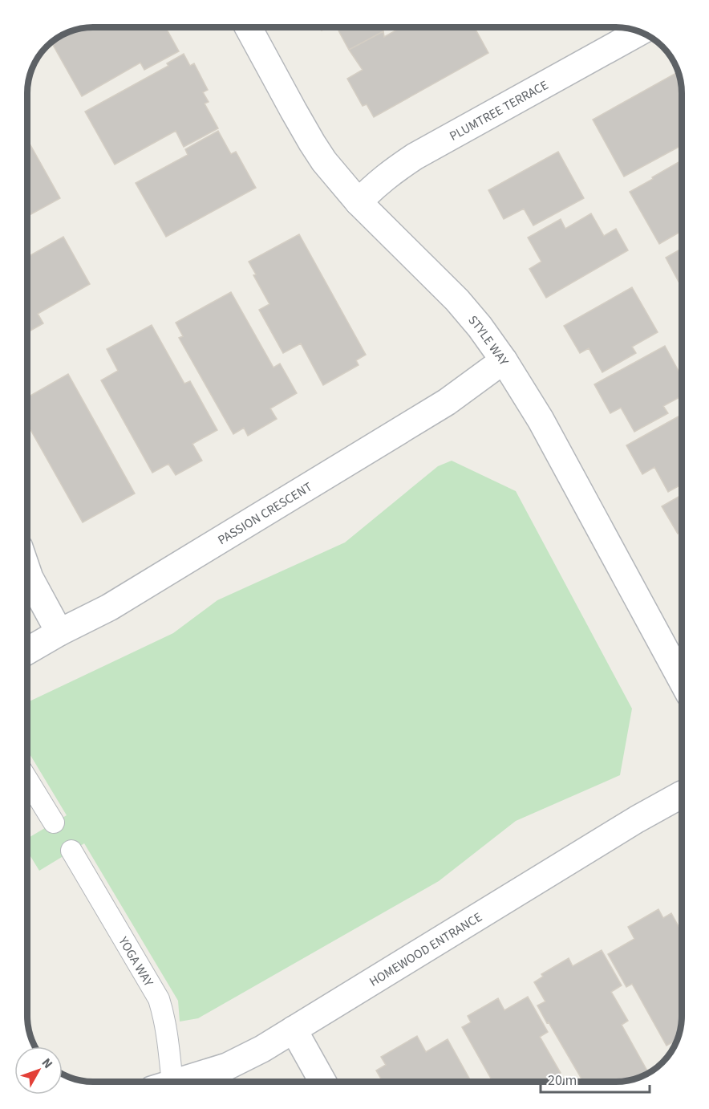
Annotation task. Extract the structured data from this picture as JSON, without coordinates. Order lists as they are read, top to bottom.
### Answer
{
  "streets": {
    "street": [
      "PLUMTREE TERRACE",
      "STYLE WAY",
      "PASSION CRESCENT",
      "HOMEWOOD ENTRANCE"
    ],
    "lane": ["YOGA WAY"]
  },
  "crossings": [
    ["PLUMTREE TERRACE", "STYLE WAY"],
    ["STYLE WAY", "PASSION CRESCENT"]
  ],
  "scale_bar": "20 m",
  "north": "top right"
}
